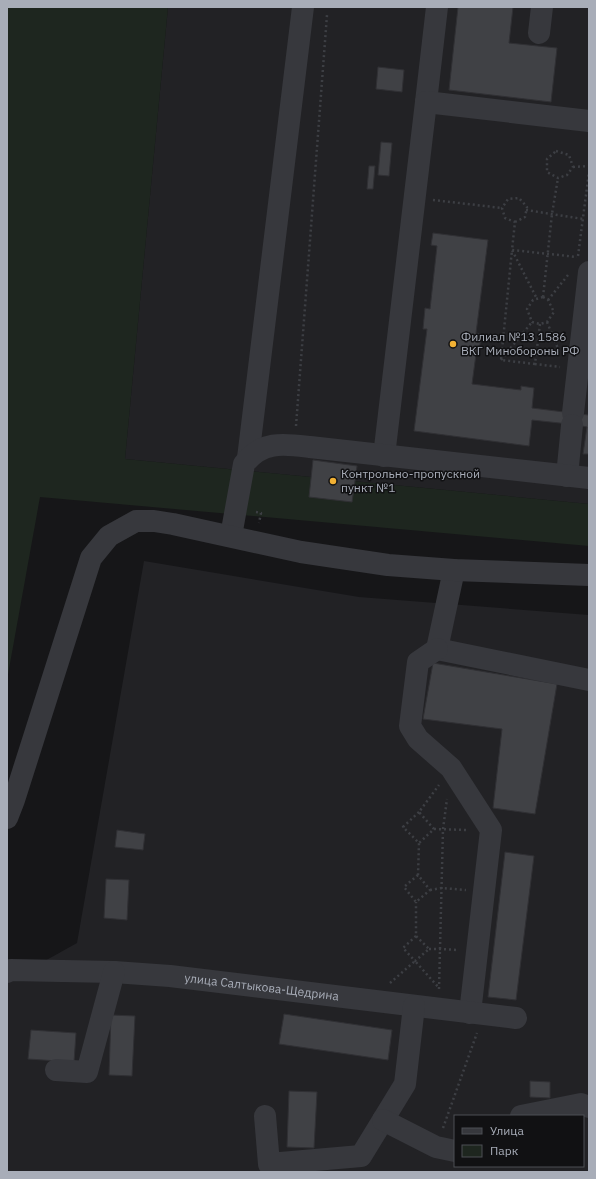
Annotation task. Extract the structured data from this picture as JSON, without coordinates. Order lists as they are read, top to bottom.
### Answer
{
  "streets": {
    "street": ["улица Салтыкова-Щедрина"]
  },
  "places": ["Филиал №13 1586 ВКГ Минобороны РФ", "Контрольно-пропускной пункт №1"],
  "legend": ["Улица", "Парк"]
}
